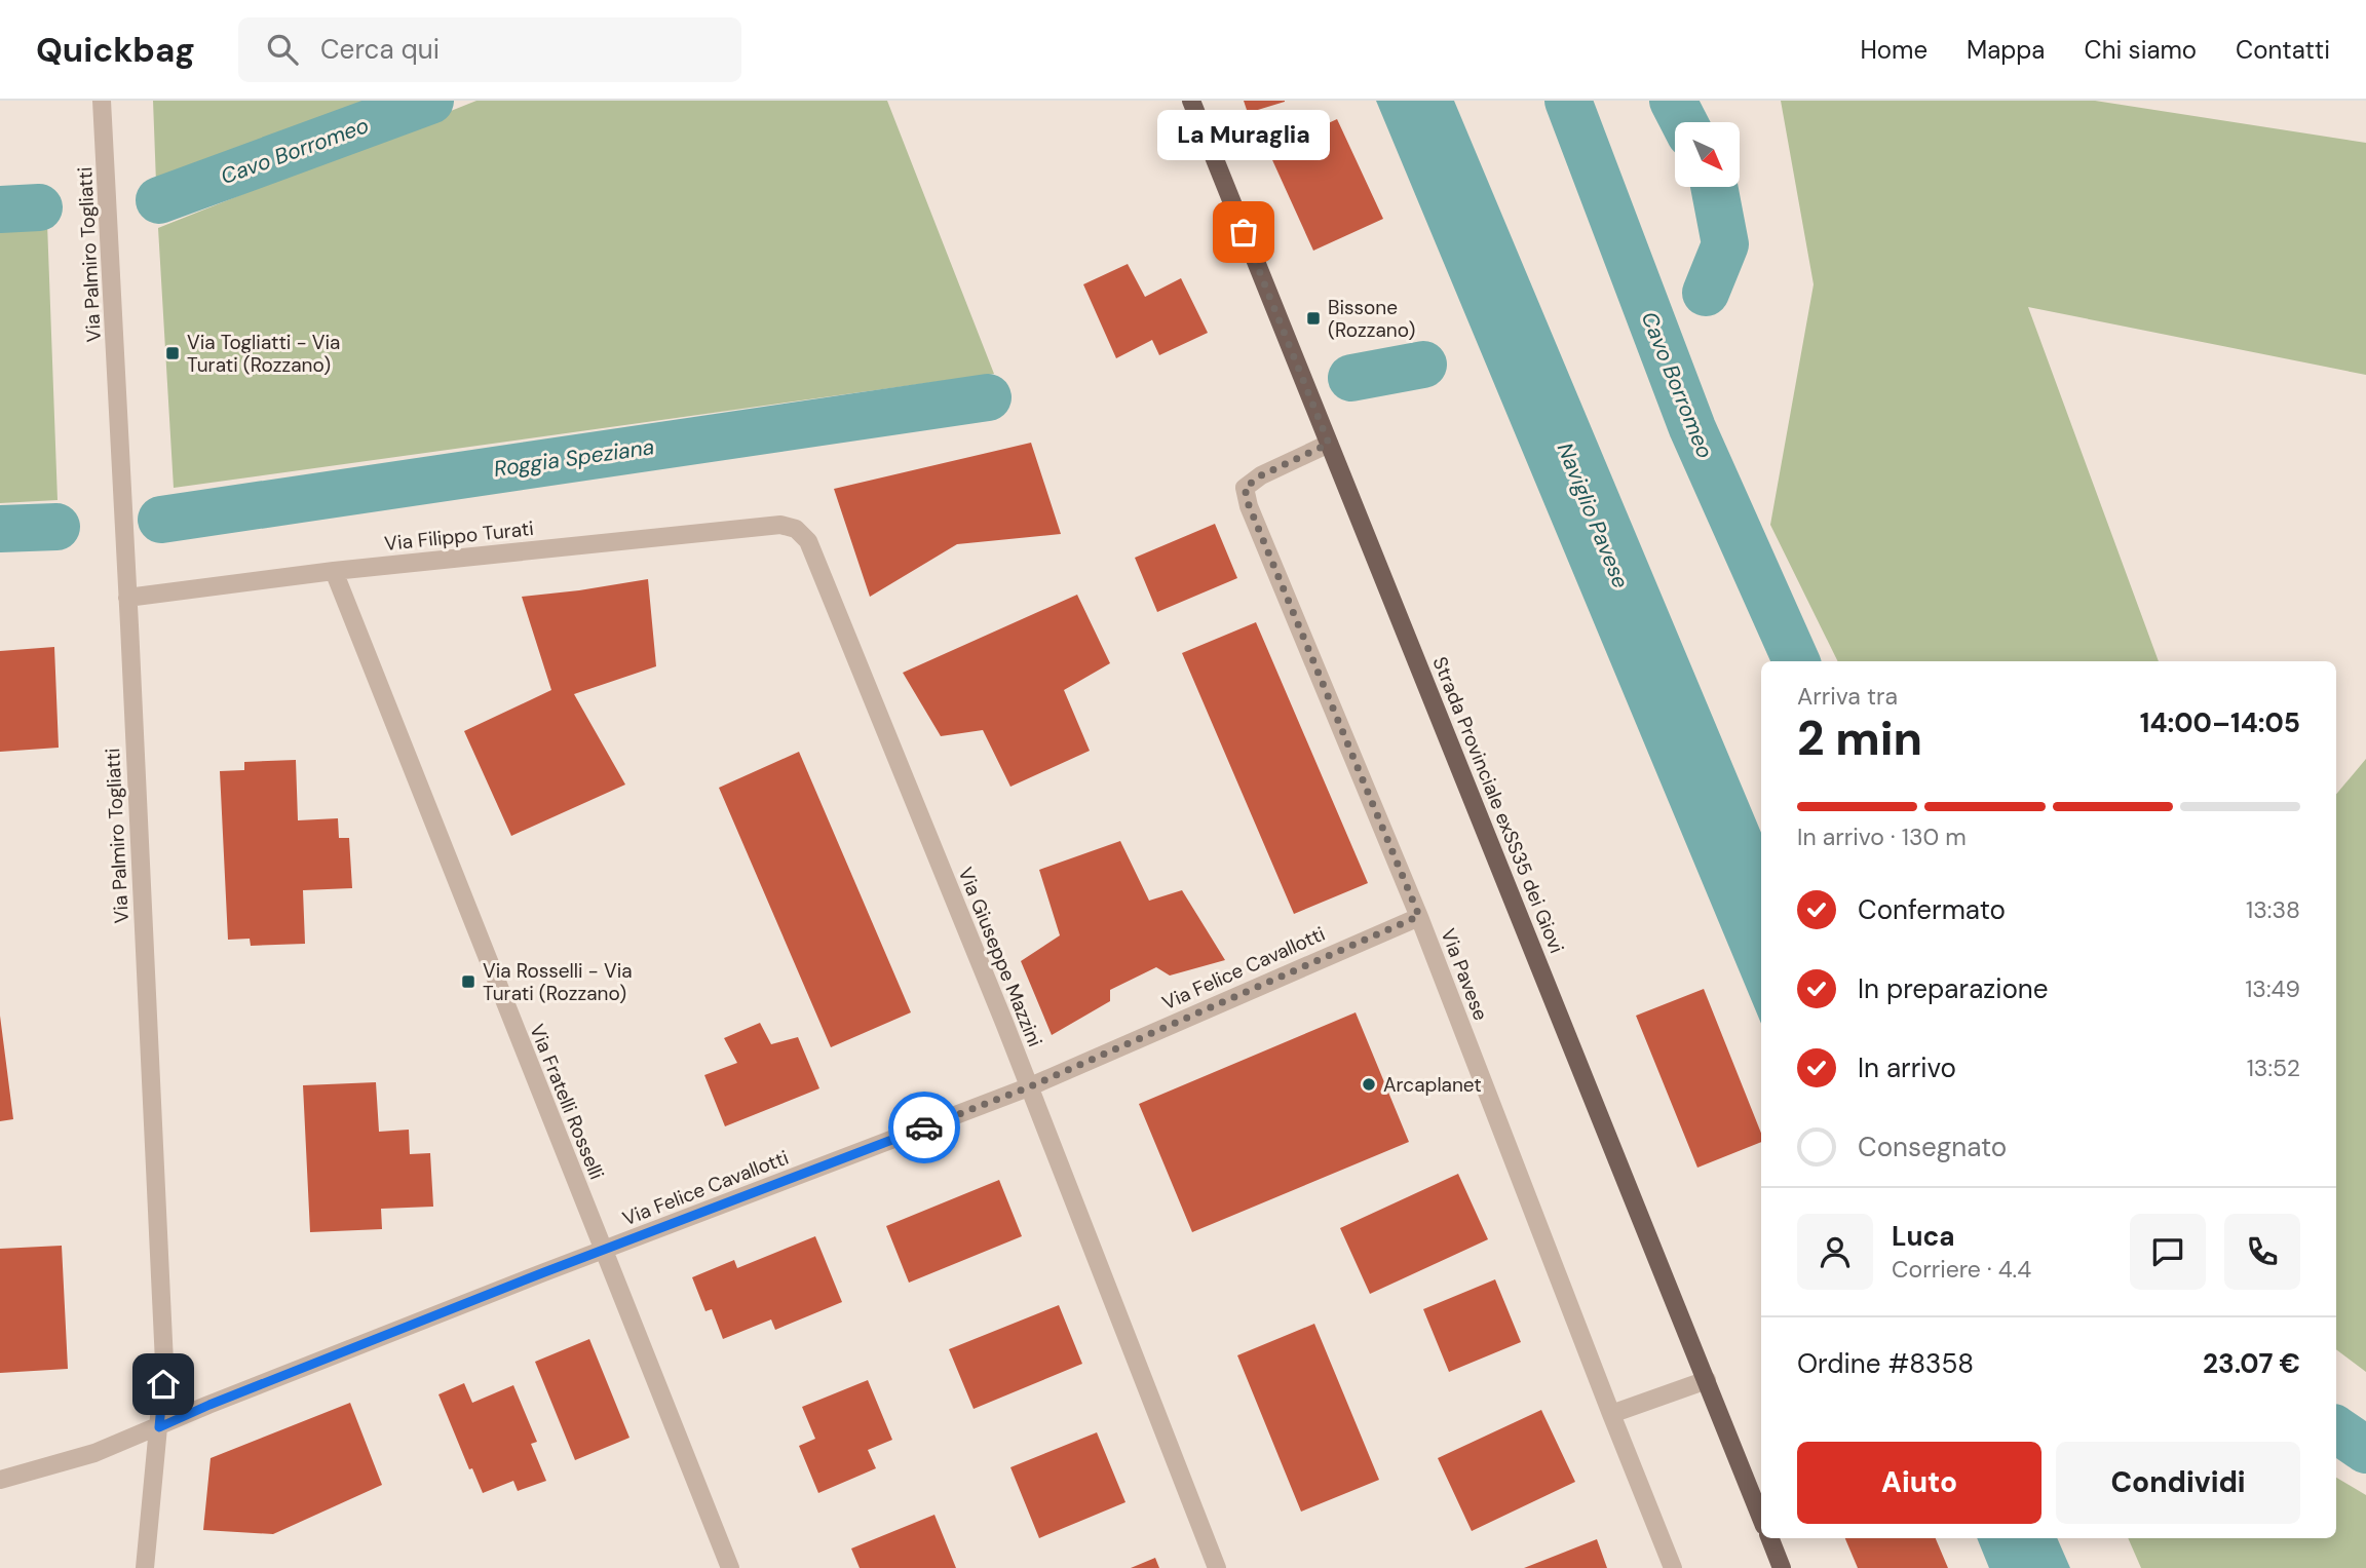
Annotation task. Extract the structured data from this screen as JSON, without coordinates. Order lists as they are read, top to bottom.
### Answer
{
  "streets": {
    "main road": ["Strada Provinciale exSS35 dei Giovi"],
    "street": [
      "Via Palmiro Togliatti",
      "Via Filippo Turati",
      "Via Giuseppe Mazzini",
      "Via Felice Cavallotti",
      "Via Pavese",
      "Via Fratelli Rosselli"
    ]
  },
  "crossings": [
    ["Via Palmiro Togliatti", "Via Filippo Turati"],
    ["Via Palmiro Togliatti", "Via Felice Cavallotti"],
    ["Via Filippo Turati", "Via Giuseppe Mazzini"],
    ["Via Filippo Turati", "Via Fratelli Rosselli"],
    ["Strada Provinciale exSS35 dei Giovi", "Via Pavese"],
    ["Via Giuseppe Mazzini", "Via Felice Cavallotti"],
    ["Via Felice Cavallotti", "Via Pavese"],
    ["Via Felice Cavallotti", "Via Fratelli Rosselli"]
  ],
  "water": ["Cavo Borromeo", "Roggia Speziana", "Naviglio Pavese"],
  "places": {
    "other": ["La Muraglia", "Arcaplanet"],
    "transit": ["Bissone (Rozzano)", "Via Togliatti - Via Turati (Rozzano)", "Via Rosselli - Via Turati (Rozzano)"]
  },
  "north": "bottom right",
  "page": {
    "header": "Quickbag",
    "search": "Cerca qui",
    "nav": [
      "Home",
      "Mappa",
      "Chi siamo",
      "Contatti"
    ],
    "bubble": "La Muraglia",
    "heading": ["2 min", "Arriva tra", "14:00–14:05"],
    "panel": [
      "Luca",
      "Corriere · 4.4",
      "Ordine #8358",
      "23.07 €"
    ],
    "bar": "In arrivo · 130 m",
    "list": [
      ["Confermato", "13:38"],
      ["In preparazione", "13:49"],
      ["In arrivo", "13:52"],
      "Consegnato"
    ],
    "buttons": ["Aiuto", "Condividi"]
  }
}
